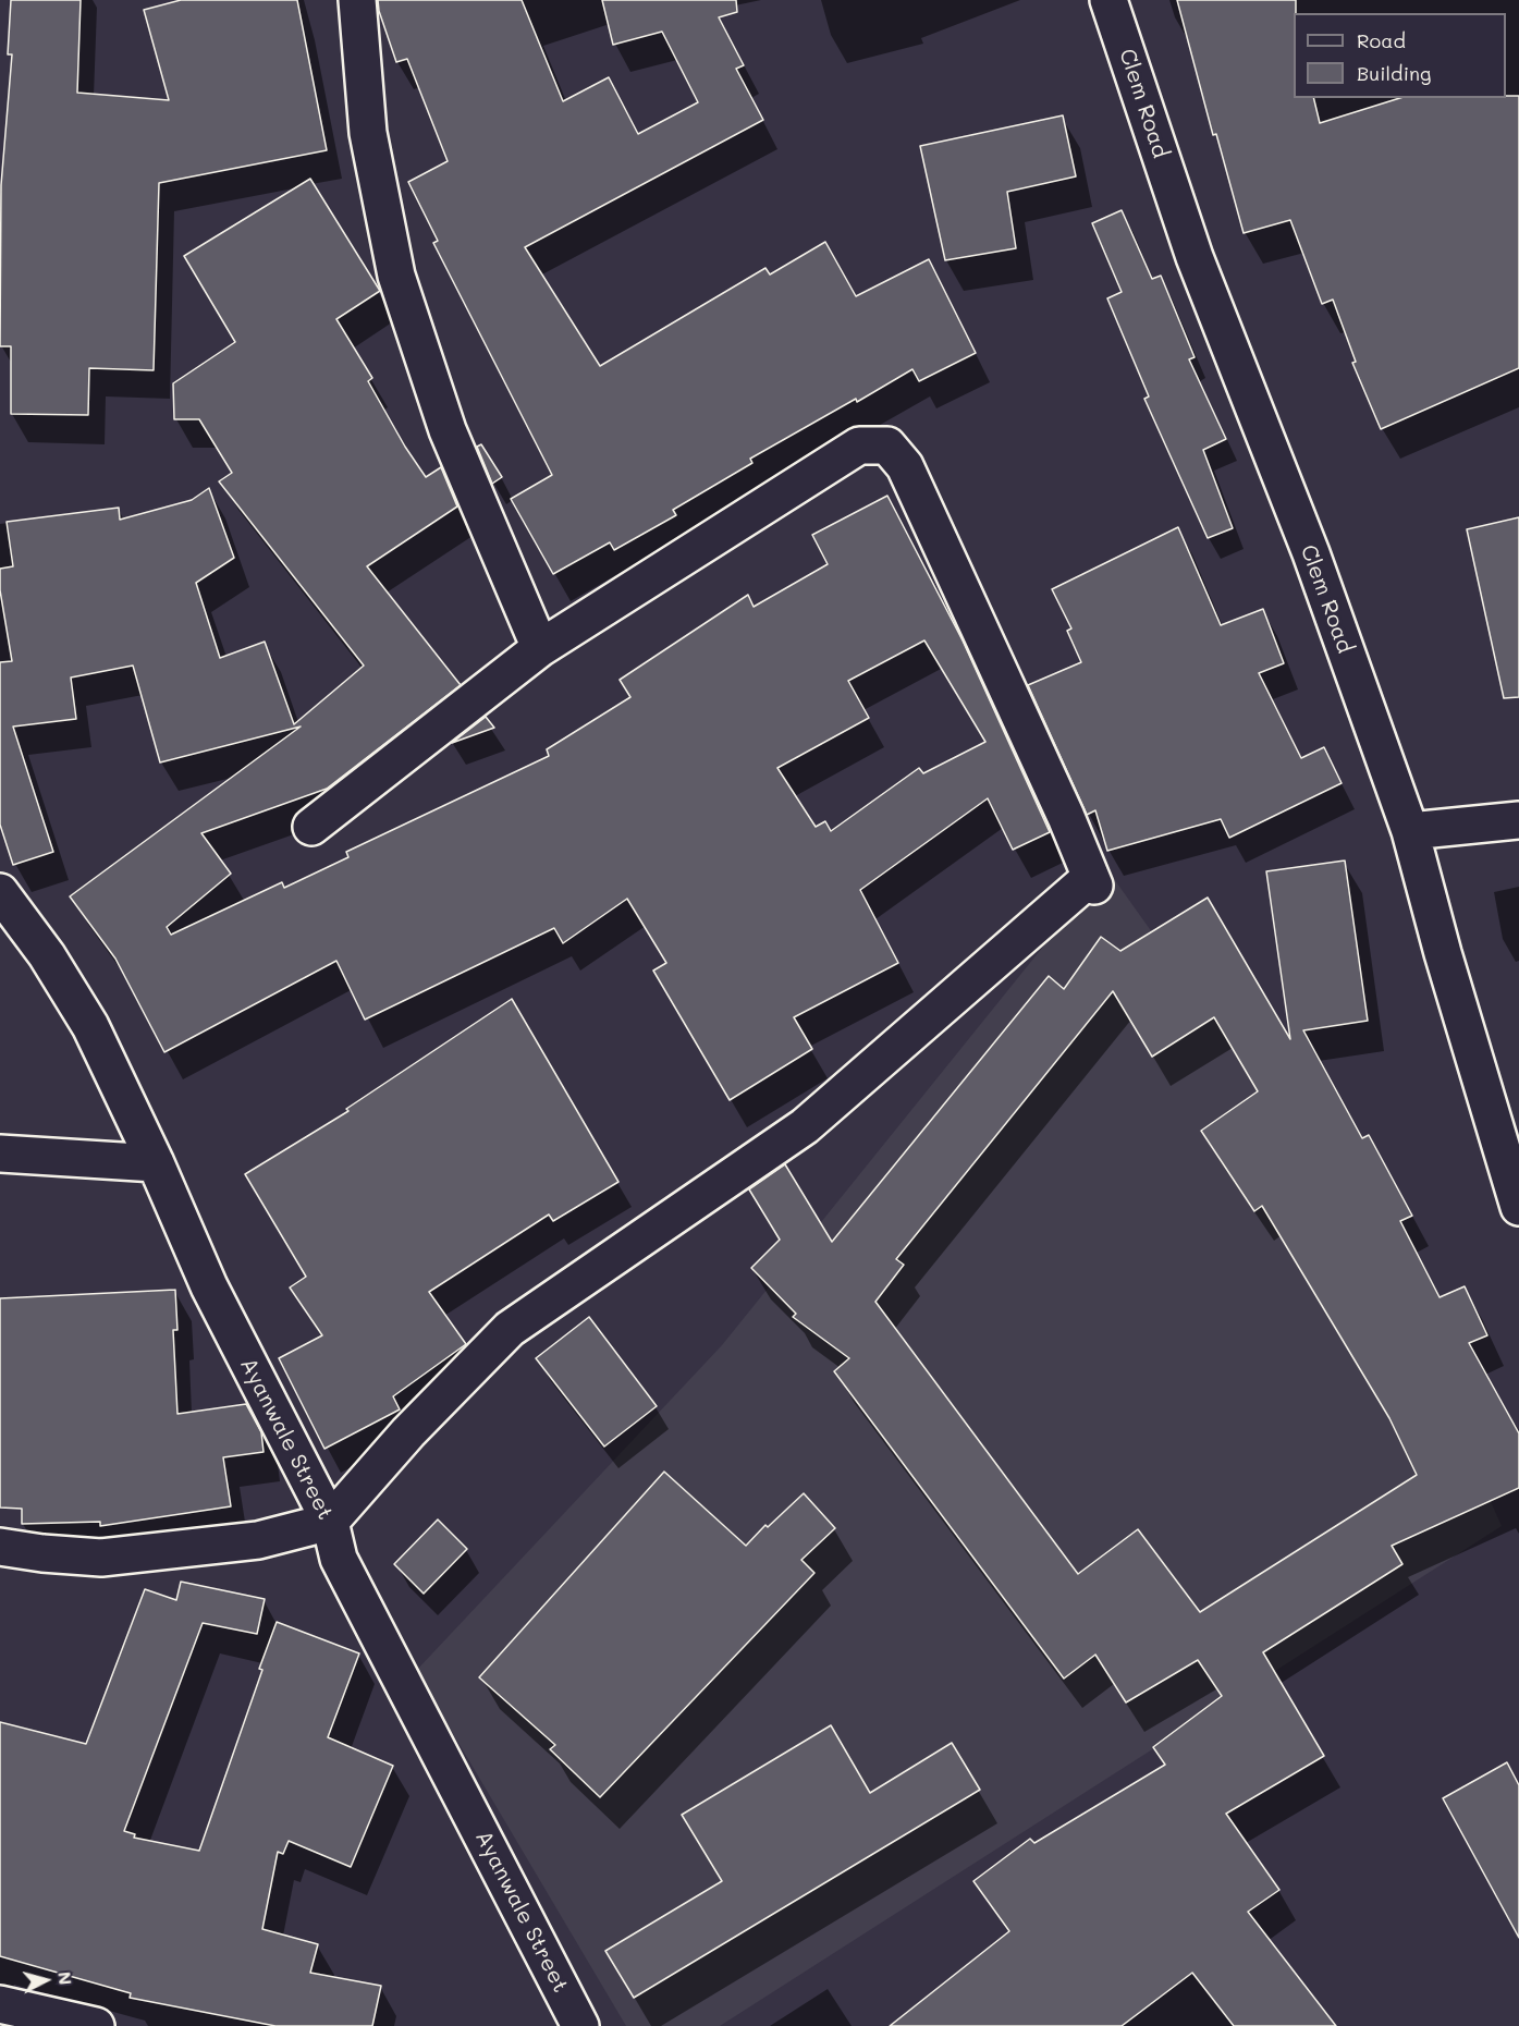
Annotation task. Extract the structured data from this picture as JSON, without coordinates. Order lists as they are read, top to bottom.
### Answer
{
  "streets": {
    "street": ["Clem Road", "Ayanwale Street"]
  },
  "legend": ["Road", "Building"],
  "north": "right"
}
